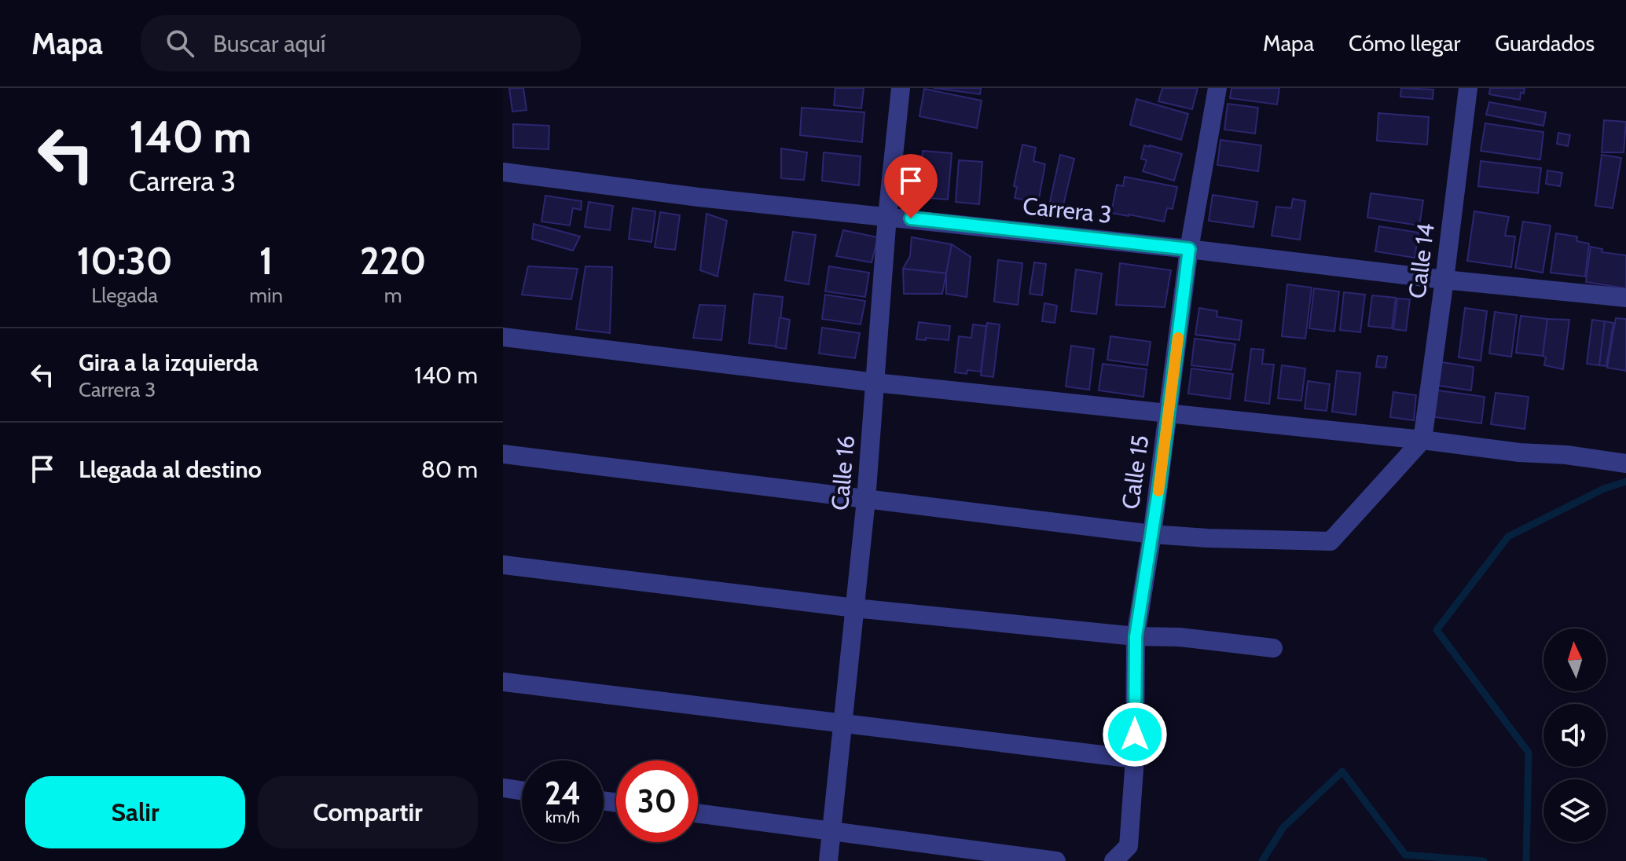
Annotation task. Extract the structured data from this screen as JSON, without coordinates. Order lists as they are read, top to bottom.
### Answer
{
  "streets": {
    "street": [
      "Carrera 3",
      "Calle 14",
      "Calle 15",
      "Calle 16"
    ]
  },
  "crossings": [
    ["Carrera 3", "Calle 14"],
    ["Carrera 3", "Calle 15"],
    ["Carrera 3", "Calle 16"]
  ],
  "north": "top",
  "page": {
    "header": "Mapa",
    "search": "Buscar aquí",
    "nav": ["Mapa", "Cómo llegar", "Guardados"],
    "turn": ["140 m", "Carrera 3"],
    "eta": [
      "10:30",
      "Llegada",
      "1",
      "min",
      "220",
      "m"
    ],
    "list": [
      {
        "name": "Gira a la izquierda",
        "note": "Carrera 3",
        "value": "140 m"
      },
      {
        "name": "Llegada al destino",
        "value": "80 m"
      }
    ],
    "speed": "24 km/h",
    "limit": "30",
    "buttons": ["Salir", "Compartir"]
  }
}
